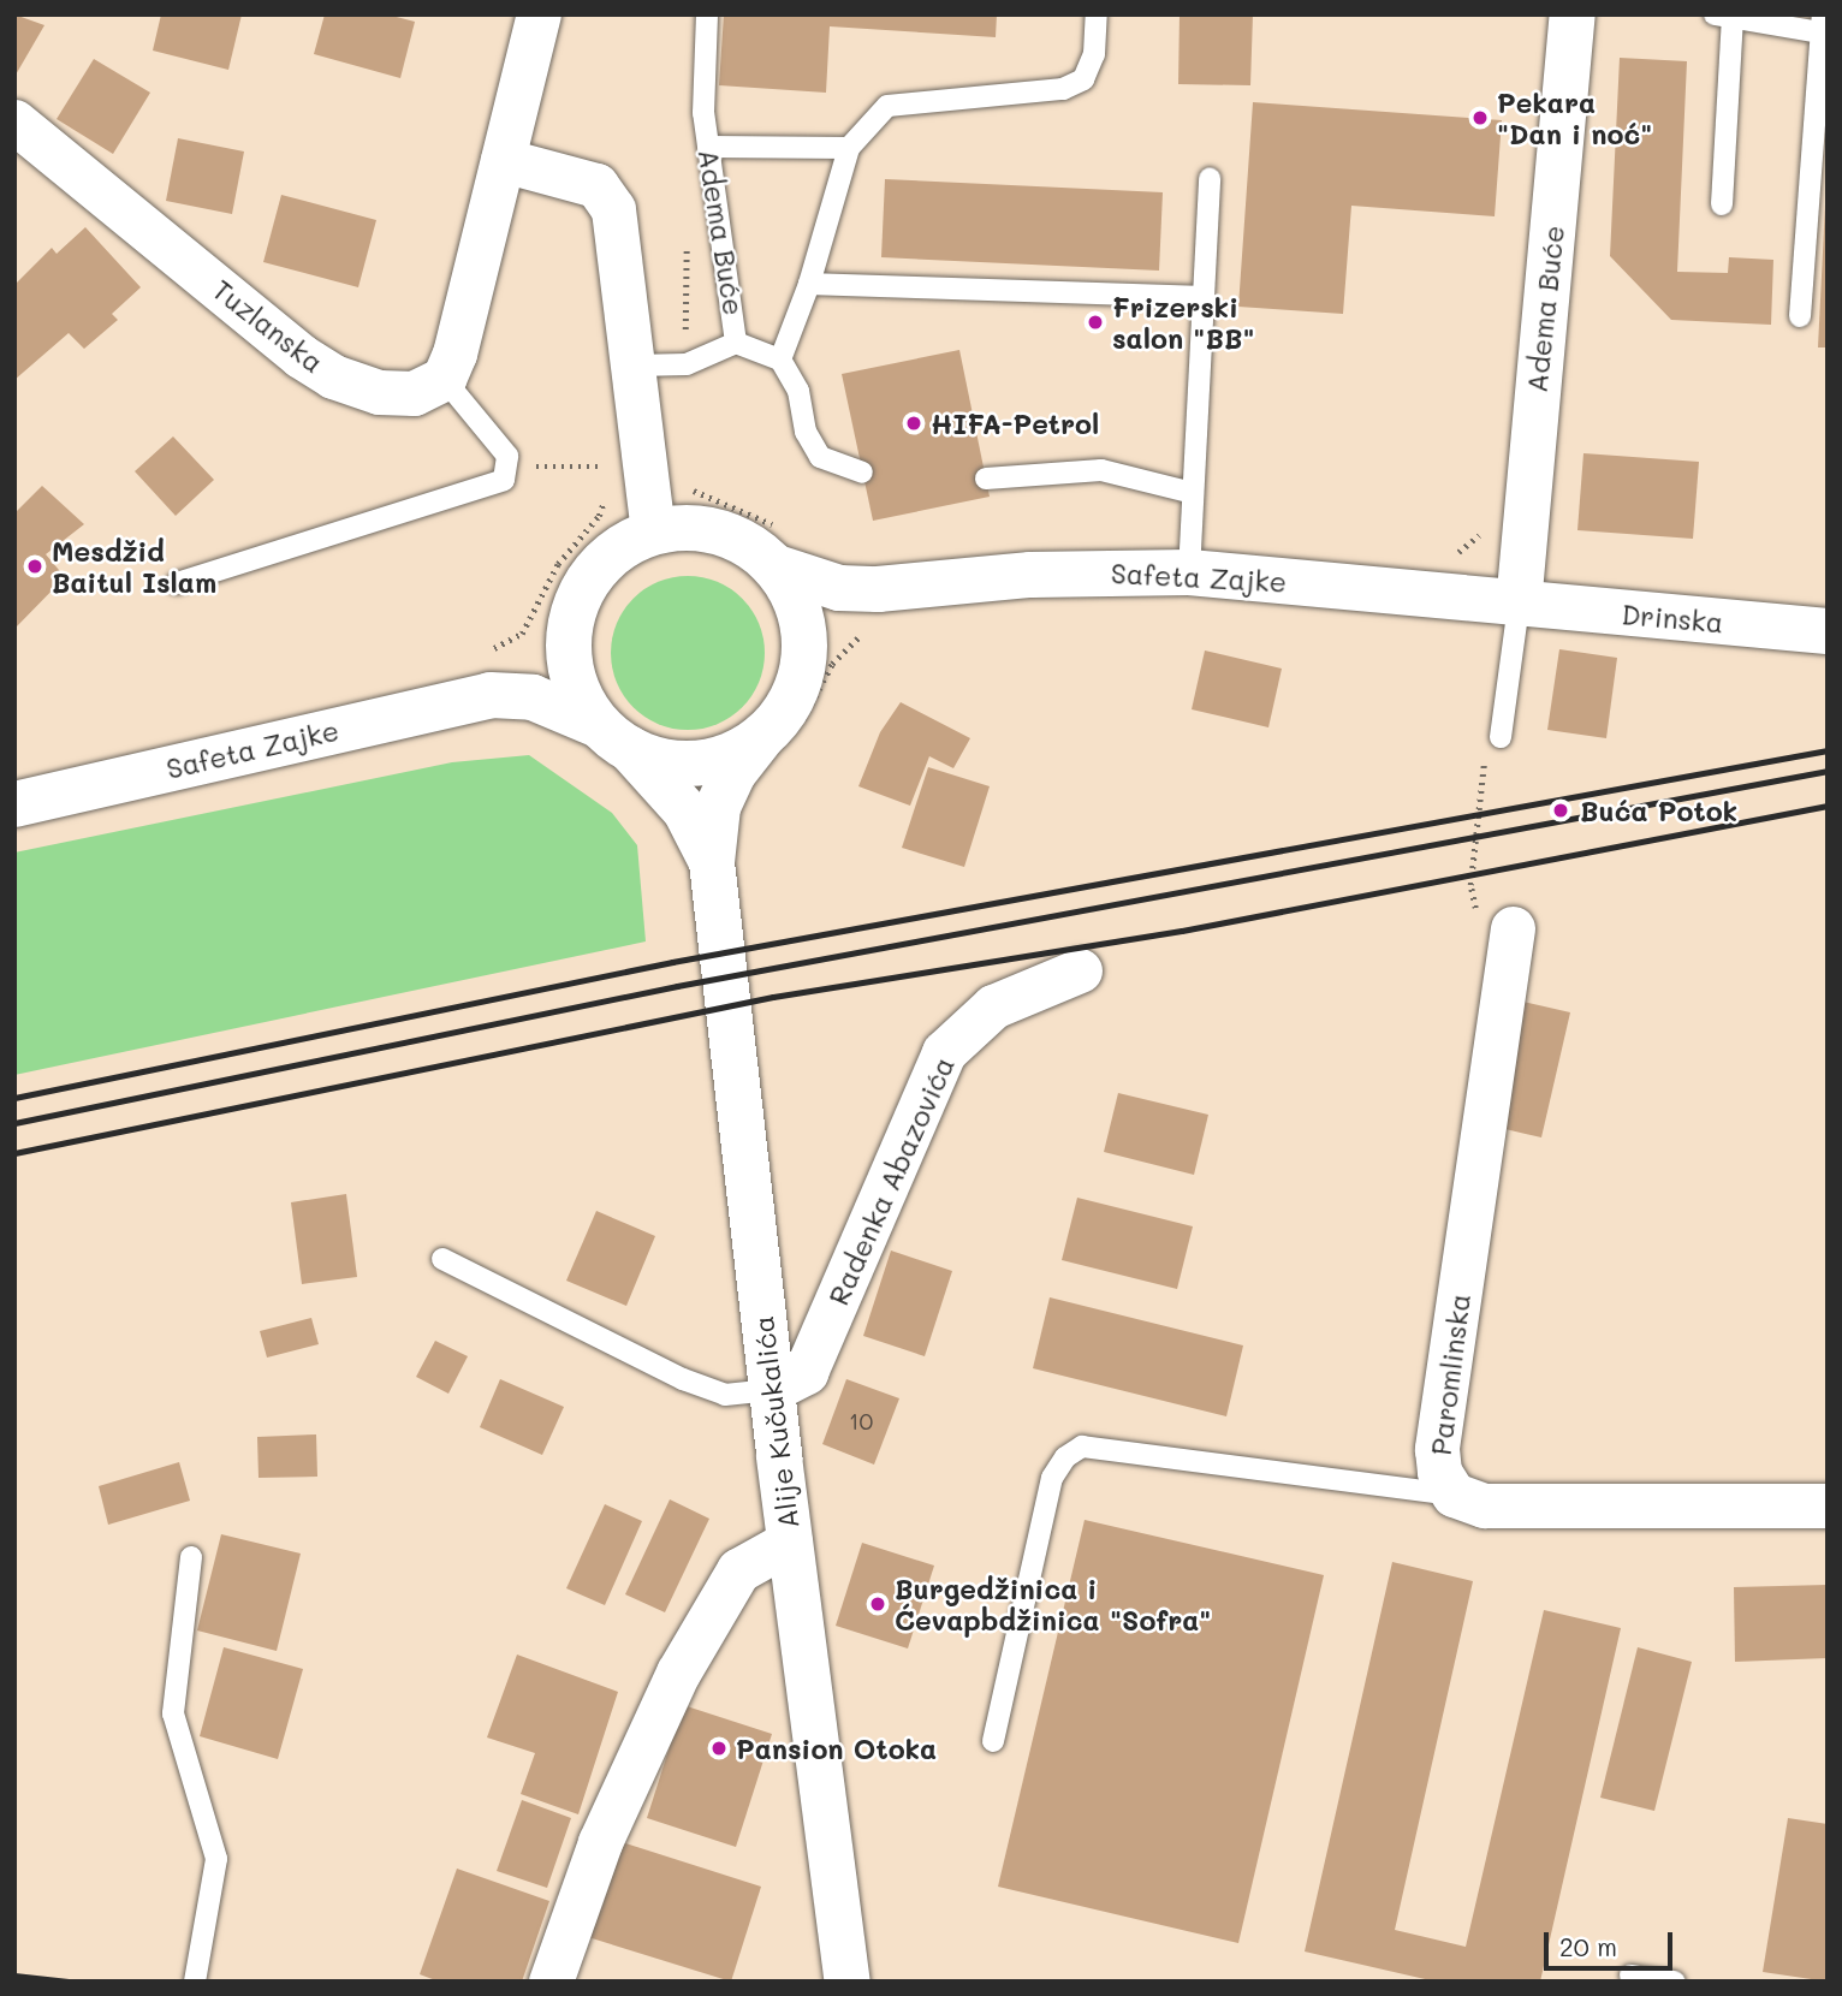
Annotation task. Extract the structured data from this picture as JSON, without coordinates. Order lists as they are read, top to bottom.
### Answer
{
  "streets": {
    "main road": [
      "Adema Buće",
      "Safeta Zajke",
      "Drinska",
      "Alije Kučukalića"
    ],
    "street": ["Tuzlanska", "Radenka Abazovića", "Paromlinska"]
  },
  "crossings": [
    ["Adema Buće", "Safeta Zajke"],
    ["Adema Buće", "Drinska"],
    ["Safeta Zajke", "Drinska"],
    ["Safeta Zajke", "Alije Kučukalića"],
    ["Radenka Abazovića", "Alije Kučukalića"]
  ],
  "places": [
    "Pekara \"Dan i noć\"",
    "Frizerski salon \"BB\"",
    "HIFA-Petrol",
    "Mesdžid Baitul Islam",
    "Buća Potok",
    "Burgedžinica i Ćevapbdžinica \"Sofra\"",
    "Pansion Otoka"
  ],
  "house_numbers": ["10"],
  "scale_bar": "20 m"
}
